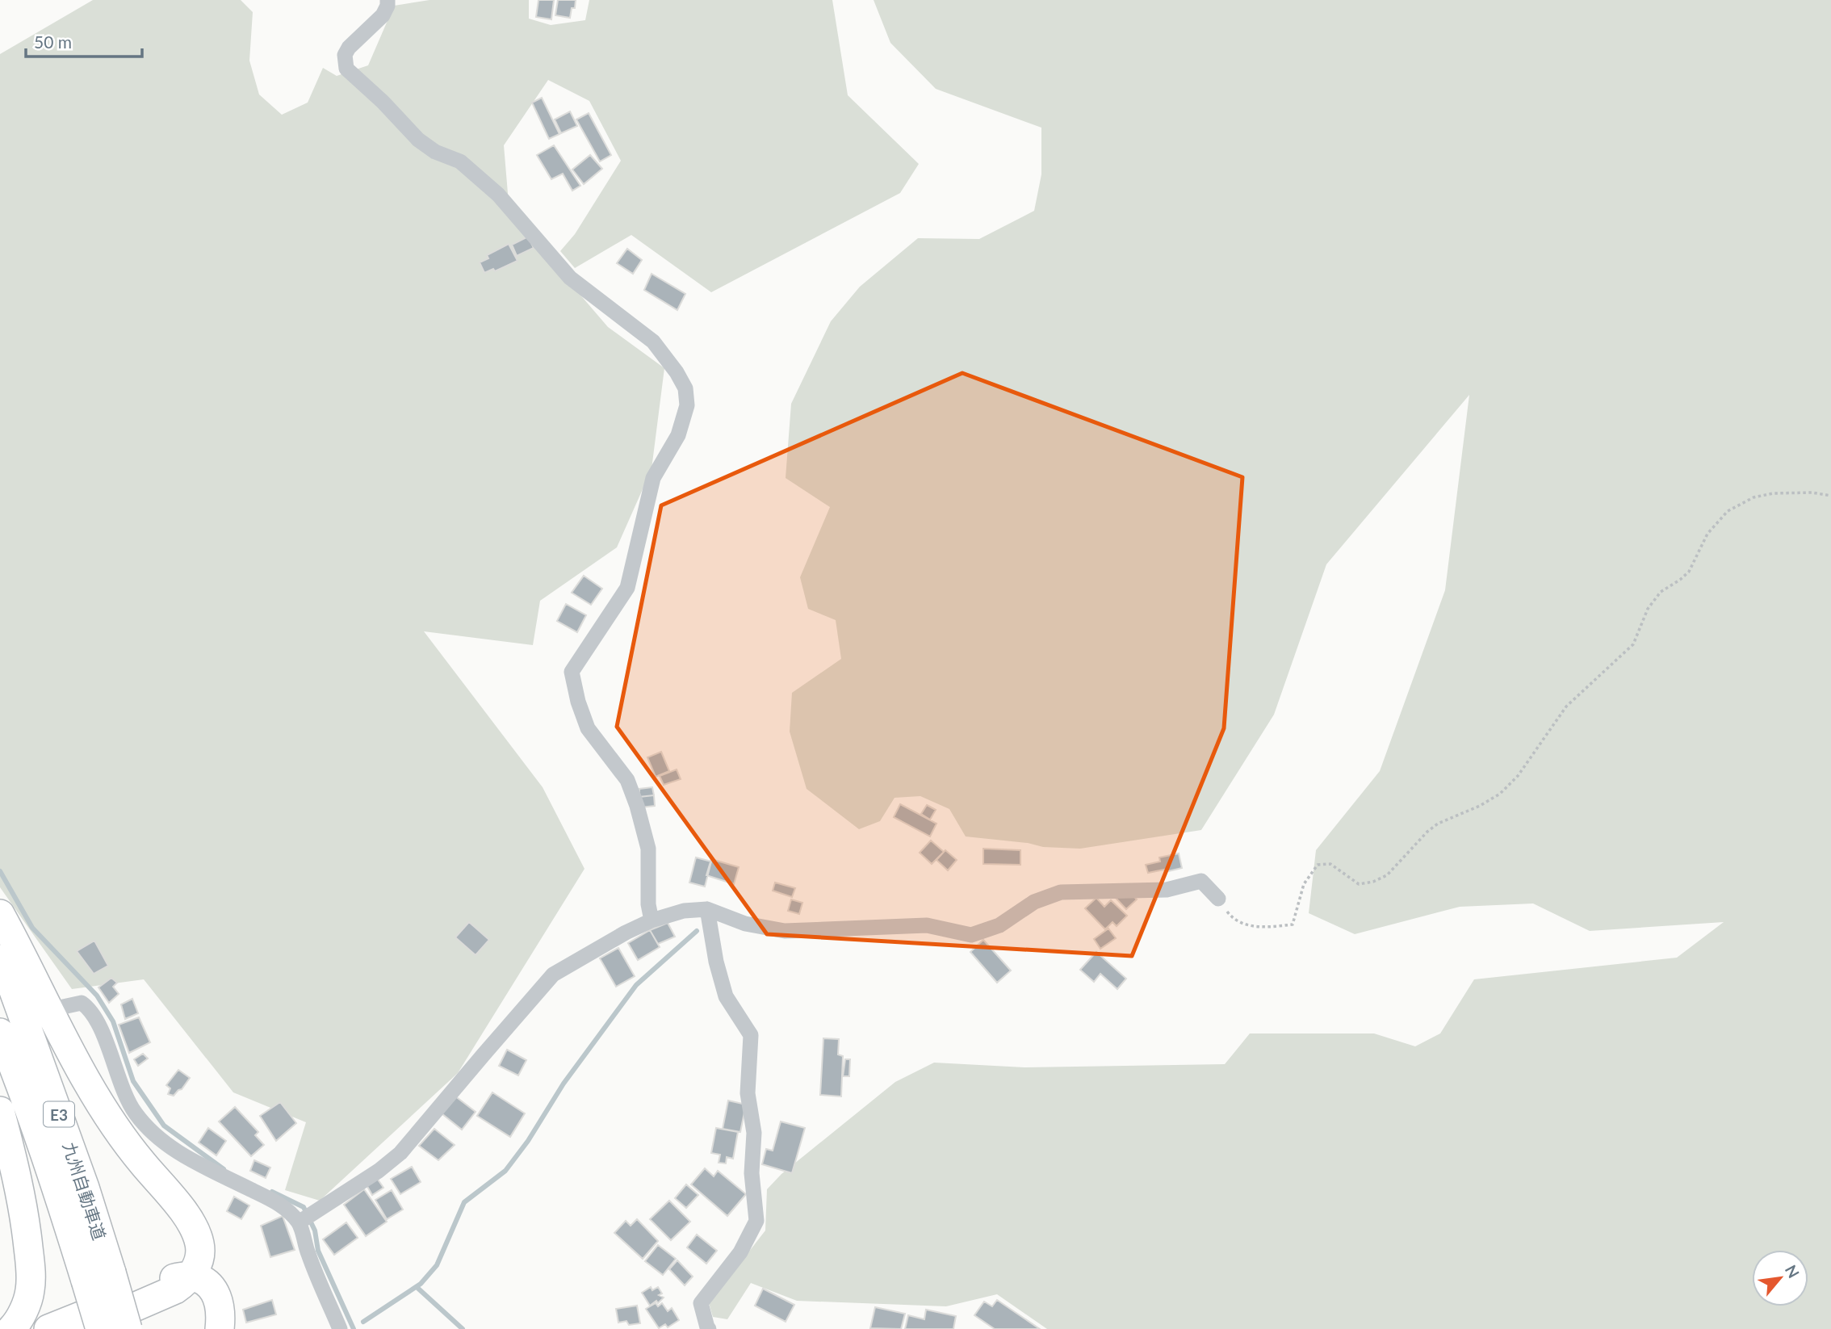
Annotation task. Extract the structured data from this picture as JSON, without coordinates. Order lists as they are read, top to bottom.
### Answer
{
  "streets": {
    "highway": ["E3", "九州自動車道"]
  },
  "scale_bar": "50 m",
  "north": "top right"
}
